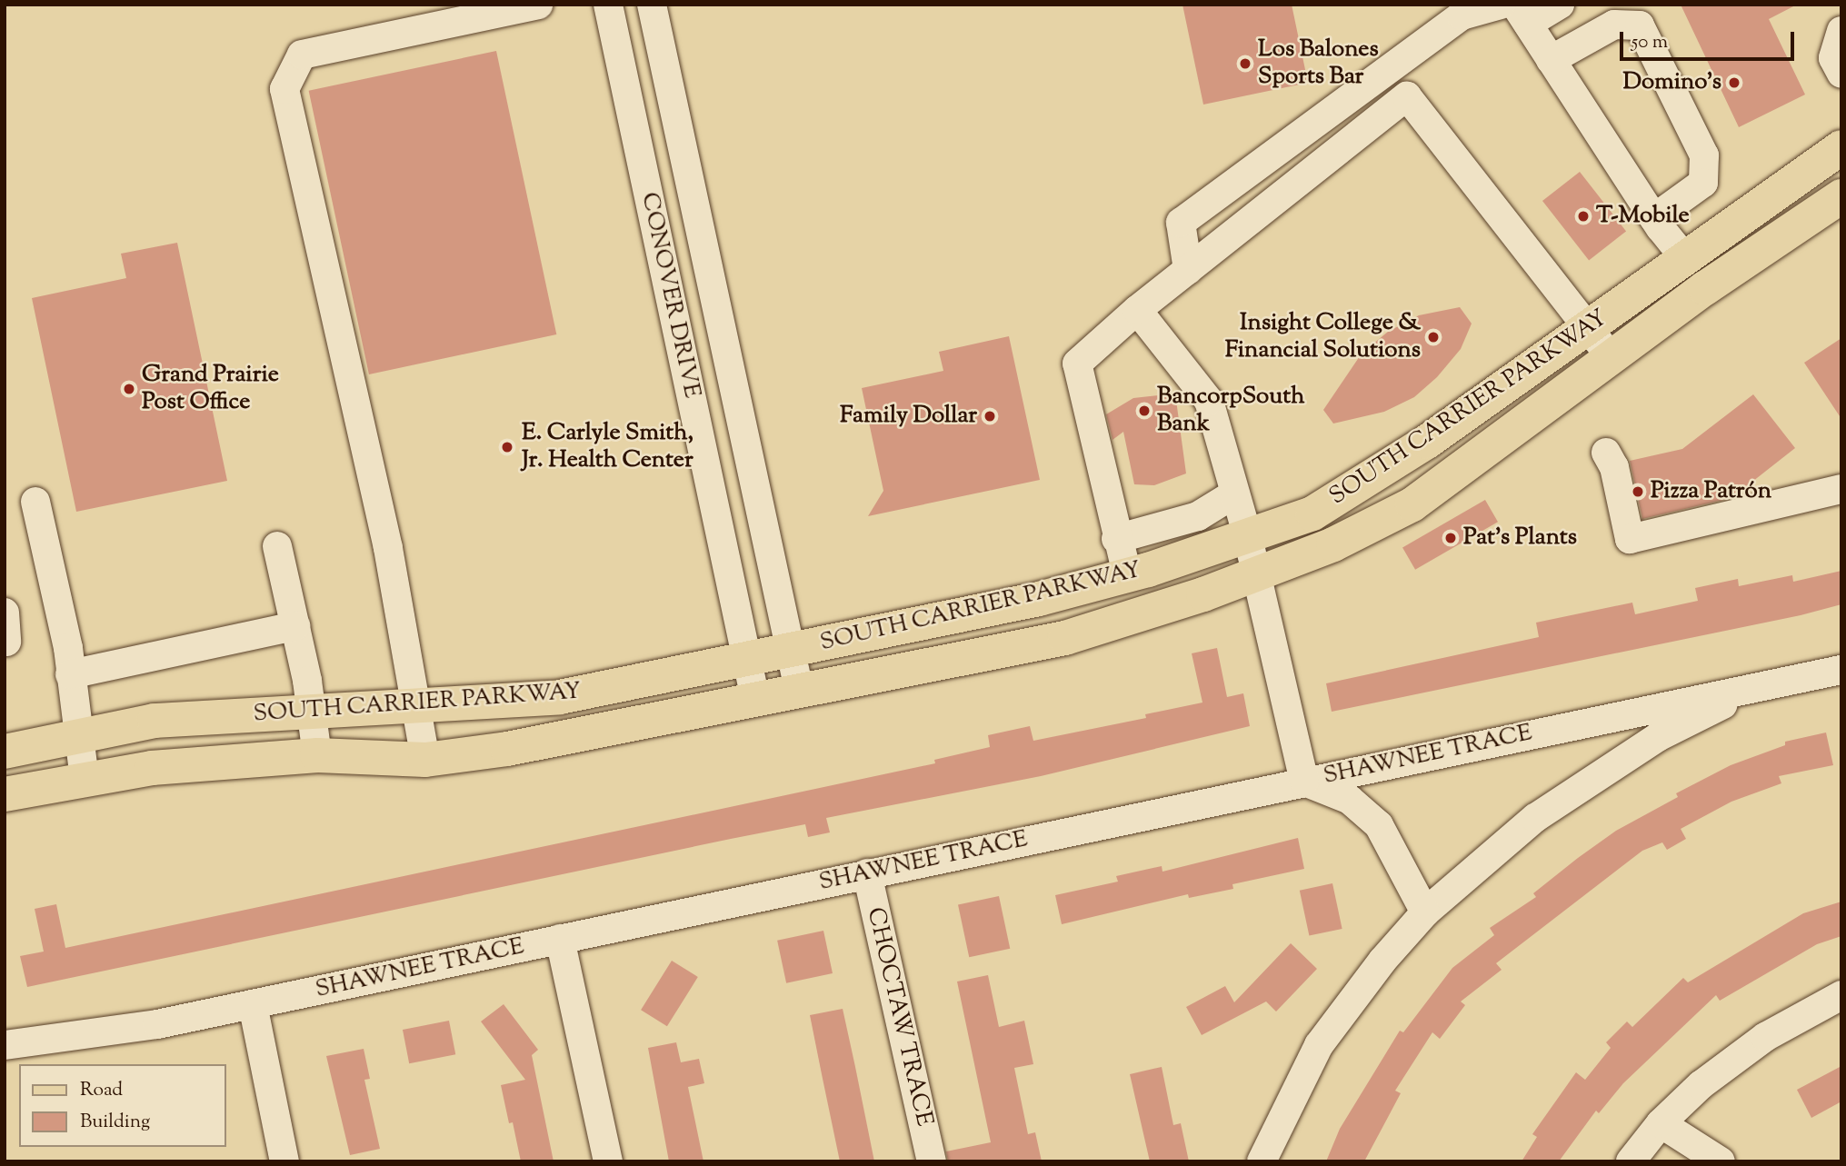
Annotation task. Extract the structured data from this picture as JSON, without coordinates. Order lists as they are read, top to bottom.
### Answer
{
  "streets": {
    "main road": ["SOUTH CARRIER PARKWAY"],
    "street": ["CONOVER DRIVE", "SHAWNEE TRACE", "CHOCTAW TRACE"]
  },
  "crossings": [
    ["CONOVER DRIVE", "SOUTH CARRIER PARKWAY"],
    ["SHAWNEE TRACE", "CHOCTAW TRACE"]
  ],
  "places": [
    "Los Balones Sports Bar",
    "Domino's",
    "T-Mobile",
    "Insight College & Financial Solutions",
    "Grand Prairie Post Office",
    "BancorpSouth Bank",
    "Family Dollar",
    "E. Carlyle Smith, Jr. Health Center",
    "Pizza Patrón",
    "Pat's Plants"
  ],
  "legend": ["Road", "Building"],
  "scale_bar": "50 m"
}
